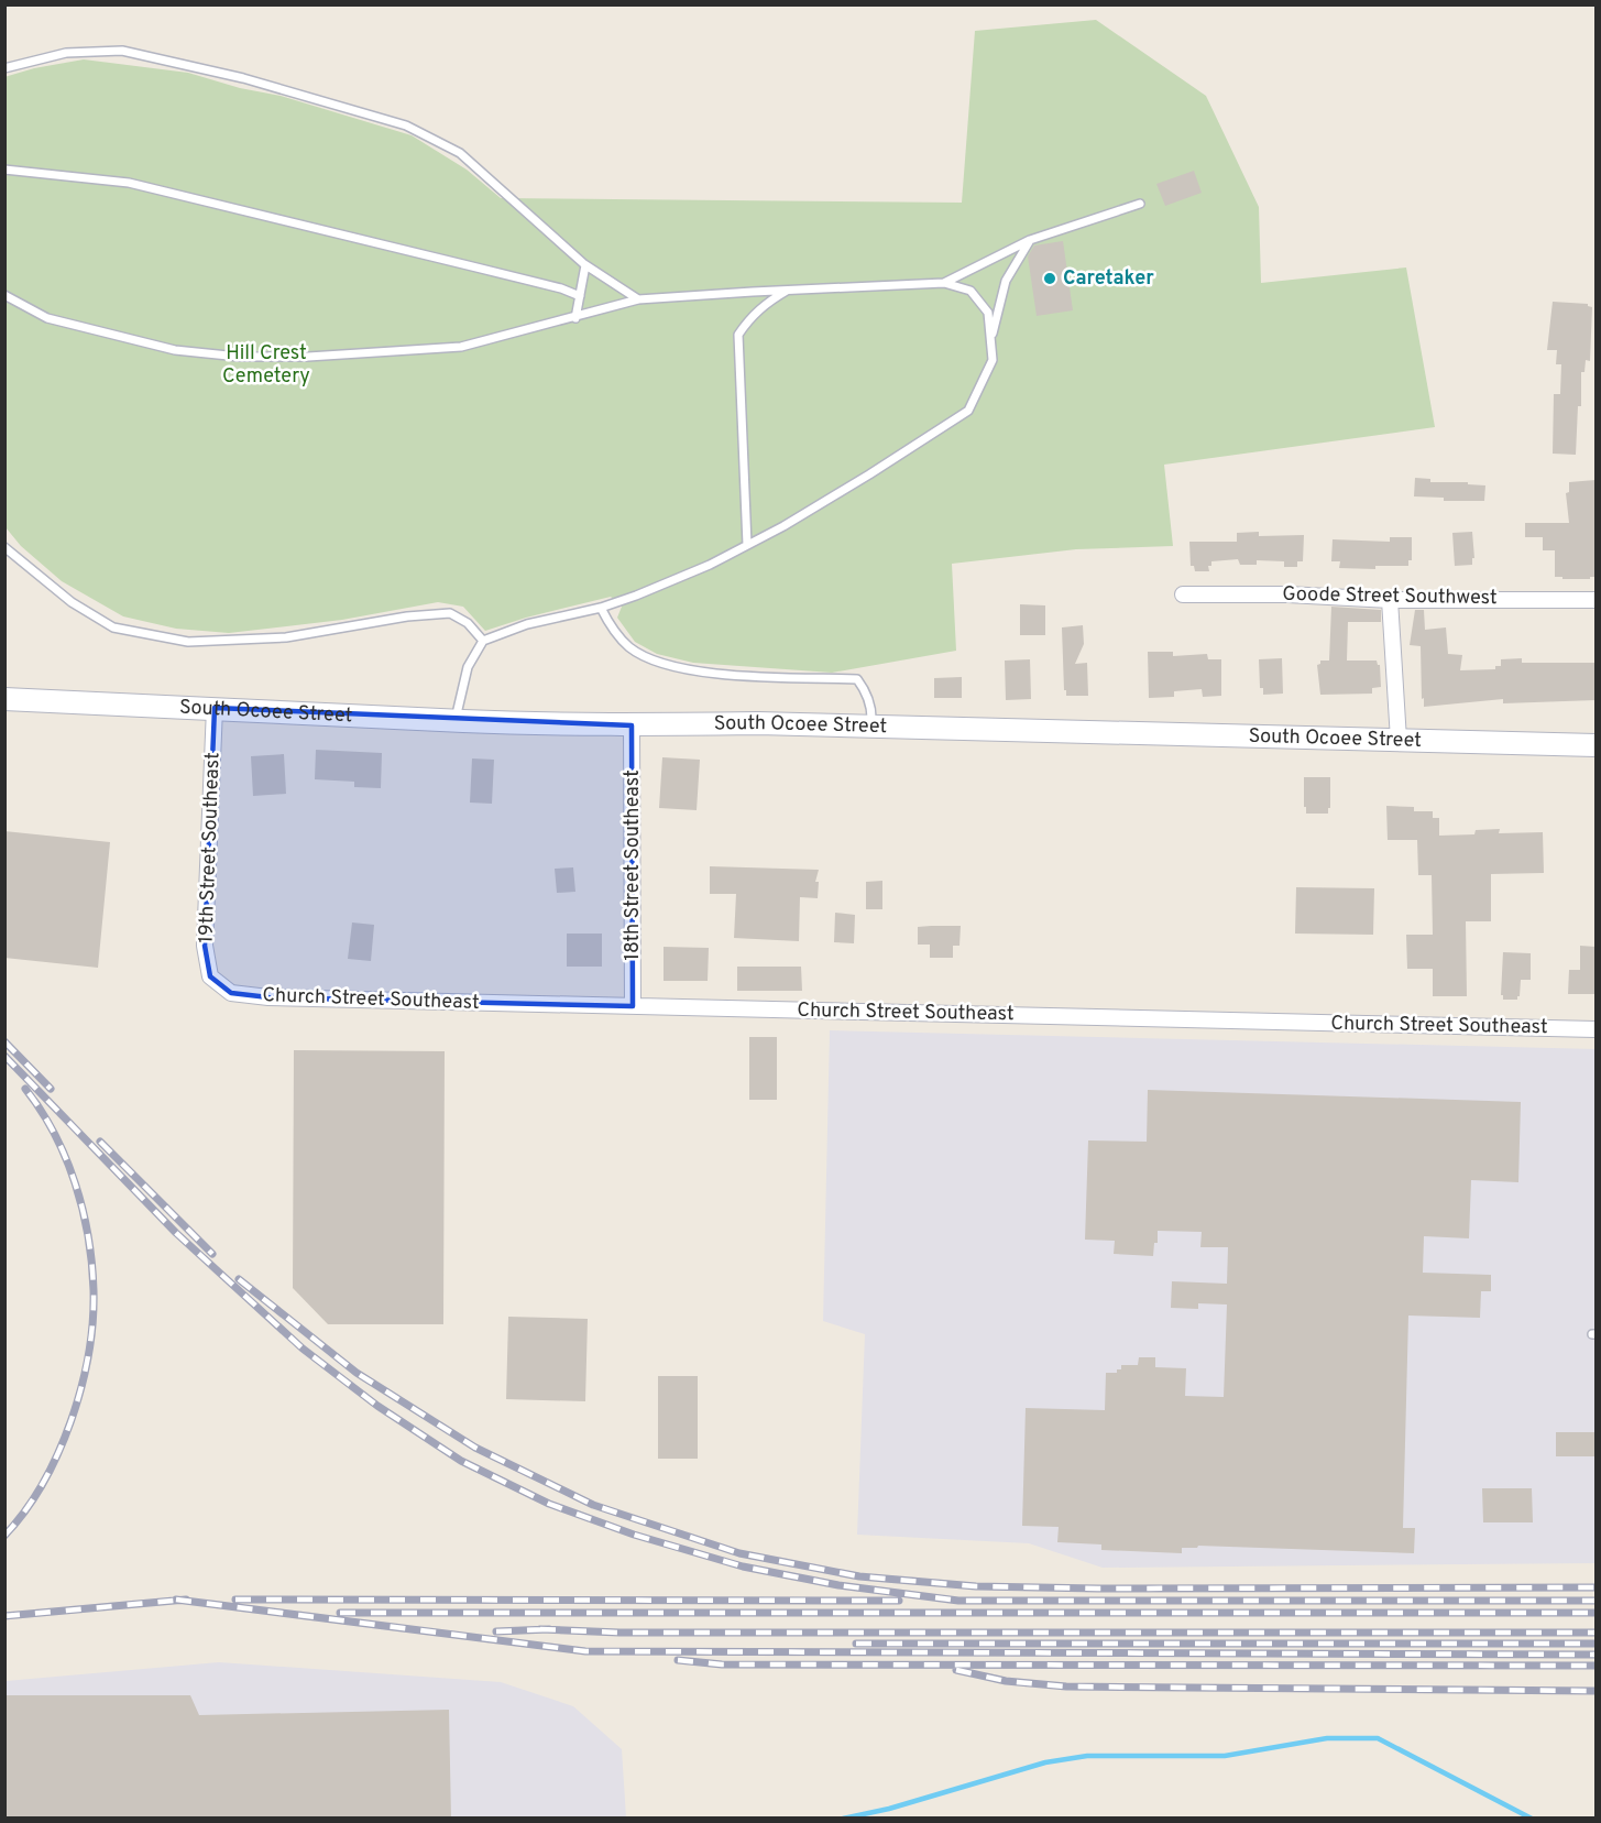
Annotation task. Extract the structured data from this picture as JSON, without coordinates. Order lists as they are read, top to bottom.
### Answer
{
  "streets": {
    "street": [
      "Goode Street Southwest",
      "South Ocoee Street",
      "19th Street Southeast",
      "18th Street Southeast",
      "Church Street Southeast"
    ]
  },
  "crossings": [
    ["South Ocoee Street", "19th Street Southeast"],
    ["South Ocoee Street", "18th Street Southeast"],
    ["19th Street Southeast", "Church Street Southeast"],
    ["18th Street Southeast", "Church Street Southeast"]
  ],
  "parks": ["Hill Crest Cemetery"],
  "places": ["Caretaker"]
}
